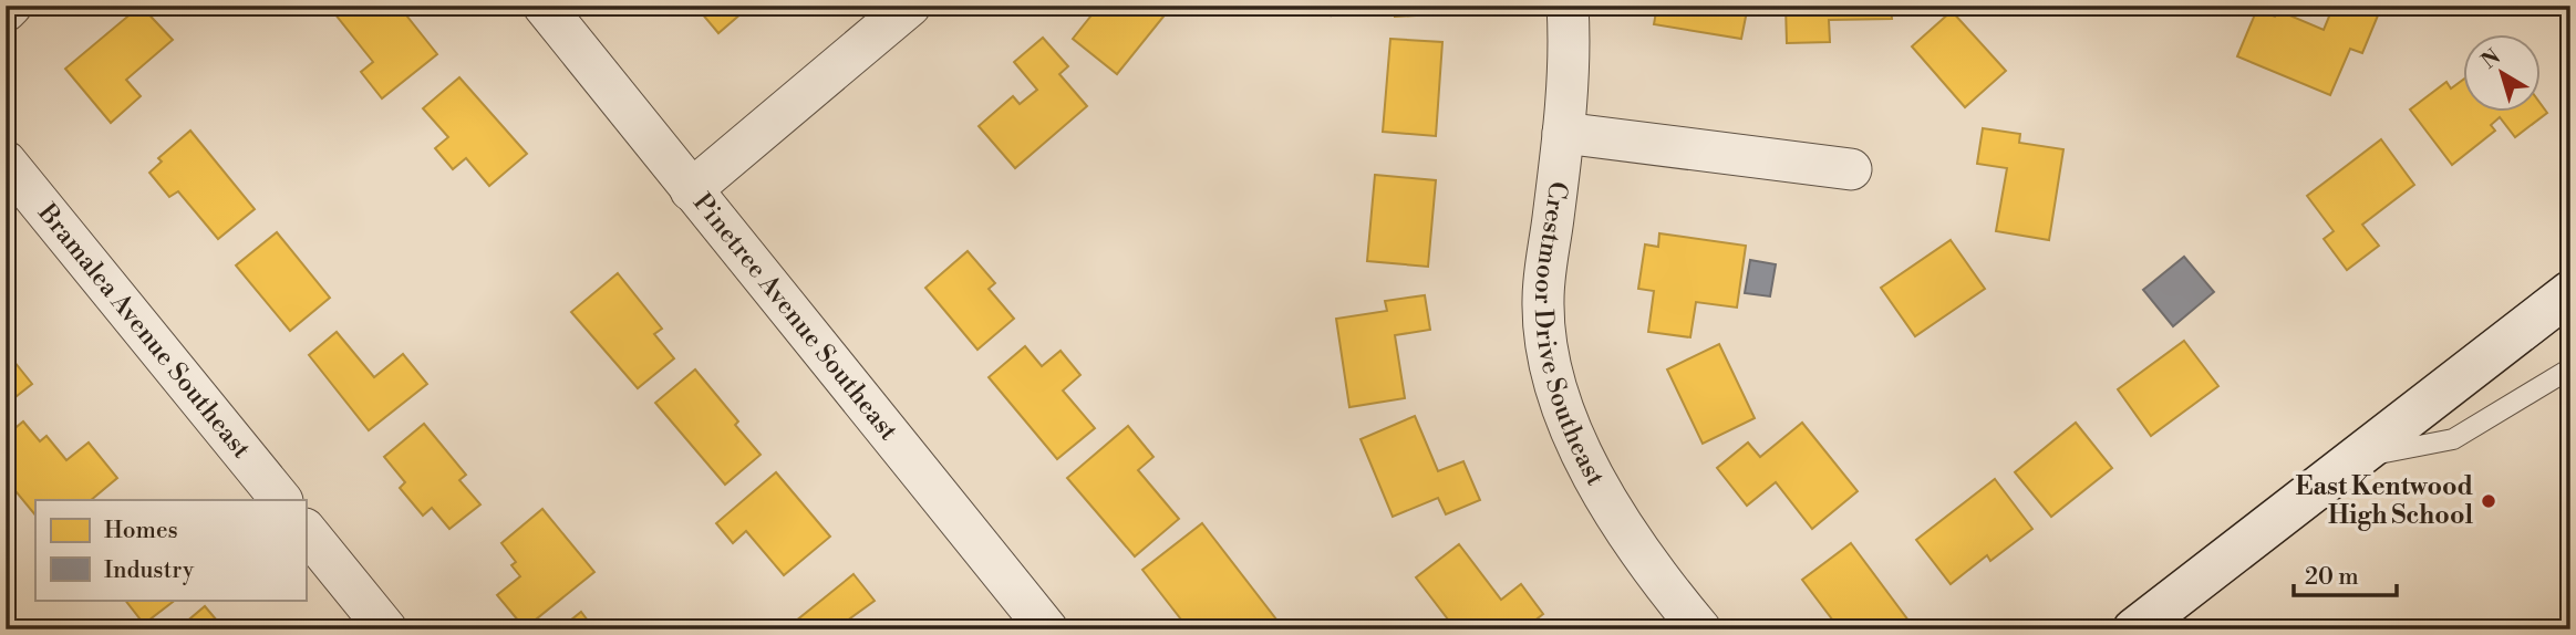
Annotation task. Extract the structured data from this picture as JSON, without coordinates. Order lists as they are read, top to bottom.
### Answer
{
  "streets": {
    "street": ["Pinetree Avenue Southeast", "Bramalea Avenue Southeast", "Crestmoor Drive Southeast"]
  },
  "places": ["East Kentwood High School"],
  "legend": ["Homes", "Industry"],
  "scale_bar": "20 m",
  "north": "top left"
}
